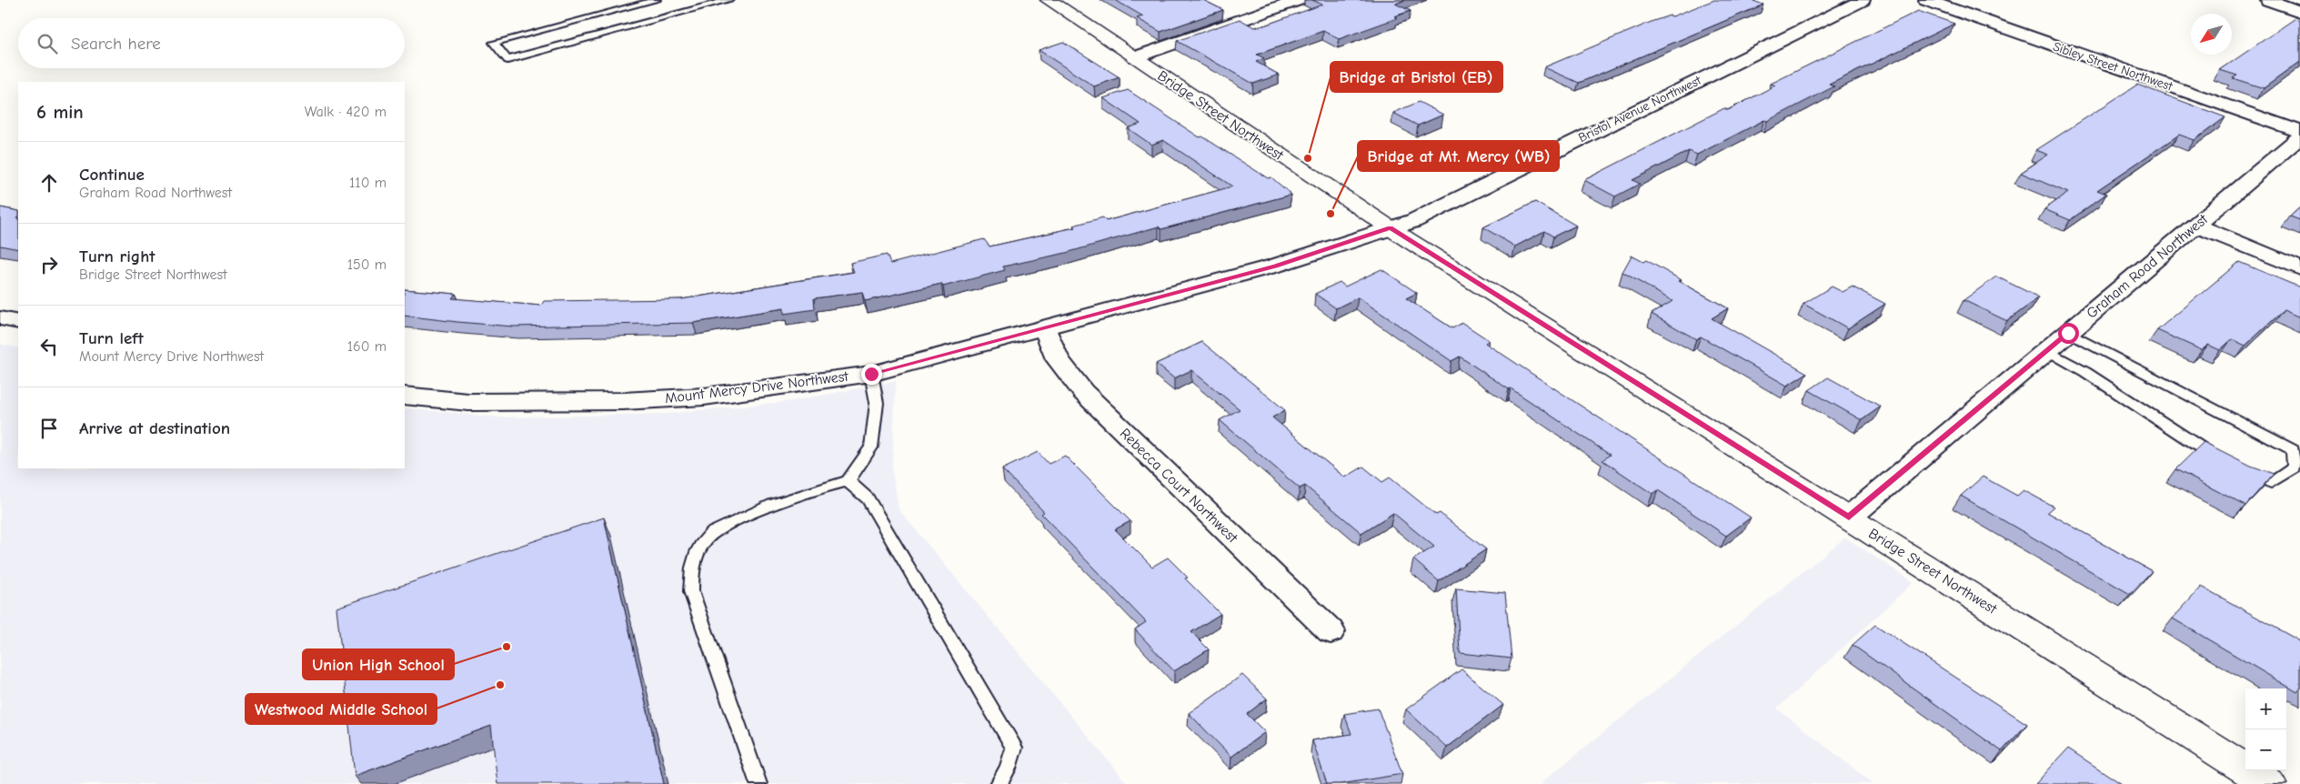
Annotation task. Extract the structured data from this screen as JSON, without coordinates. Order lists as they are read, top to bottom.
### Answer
{
  "streets": {
    "main road": ["Bridge Street Northwest"],
    "street": [
      "Sibley Street Northwest",
      "Bristol Avenue Northwest",
      "Graham Road Northwest",
      "Mount Mercy Drive Northwest",
      "Rebecca Court Northwest"
    ]
  },
  "crossings": [
    ["Bristol Avenue Northwest", "Bridge Street Northwest"],
    ["Bristol Avenue Northwest", "Mount Mercy Drive Northwest"],
    ["Bridge Street Northwest", "Graham Road Northwest"],
    ["Bridge Street Northwest", "Mount Mercy Drive Northwest"],
    ["Mount Mercy Drive Northwest", "Rebecca Court Northwest"]
  ],
  "places": [
    "Bridge at Bristol (EB)",
    "Bridge at Mt. Mercy (WB)",
    "Union High School",
    "Westwood Middle School"
  ],
  "north": "bottom left",
  "page": {
    "search": "Search here",
    "heading": ["6 min", "Walk · 420 m"],
    "list": [
      ["Continue", "Graham Road Northwest", "110 m"],
      ["Turn right", "Bridge Street Northwest", "150 m"],
      ["Turn left", "Mount Mercy Drive Northwest", "160 m"],
      "Arrive at destination"
    ],
    "map_buttons": ["+", "−"]
  }
}
